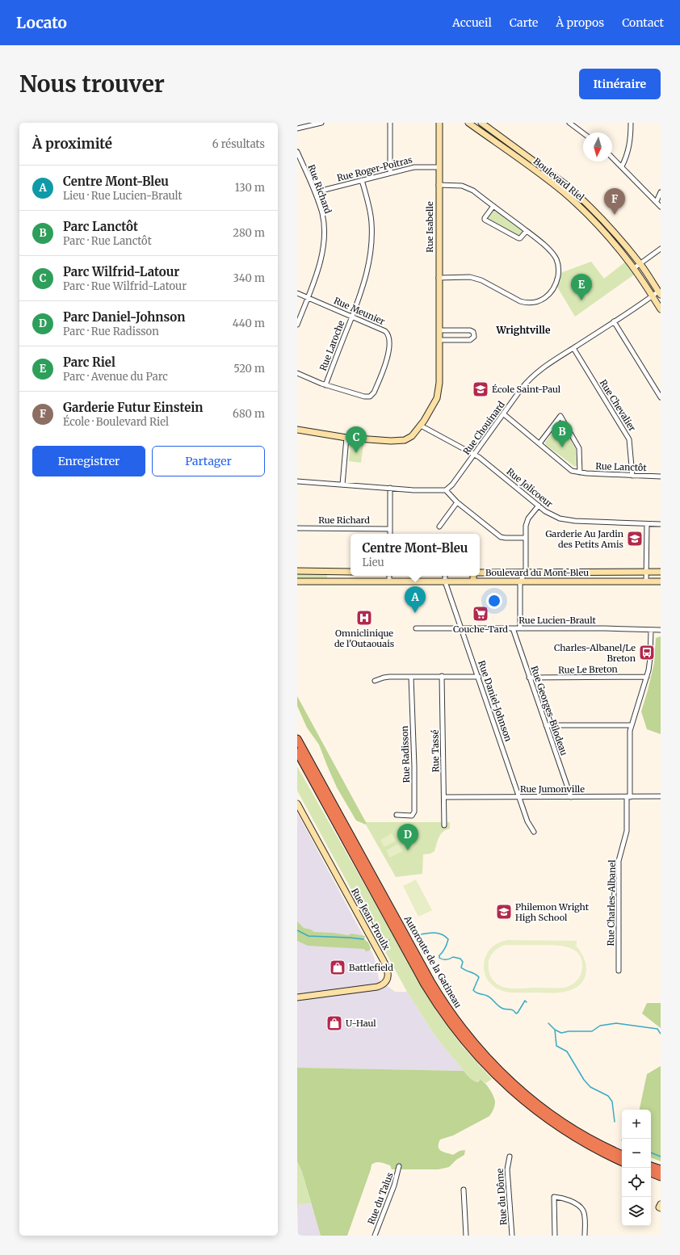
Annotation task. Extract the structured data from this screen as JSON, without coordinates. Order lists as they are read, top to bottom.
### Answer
{
  "streets": {
    "highway": ["Autoroute de la Gatineau"],
    "street": [
      "Rue Roger-Poitras",
      "Boulevard Riel",
      "Rue Richard",
      "Rue Isabelle",
      "Rue Meunier",
      "Rue Laroche",
      "Rue Chevalier",
      "Rue Chouinard",
      "Rue Lanctôt",
      "Rue Jolicoeur",
      "Boulevard du Mont-Bleu",
      "Rue Lucien-Brault",
      "Rue Le Breton",
      "Rue Daniel-Johnson",
      "Rue Georges-Bilodeau",
      "Rue Tassé",
      "Rue Radisson",
      "Rue Jumonville",
      "Rue Charles-Albanel",
      "Rue Jean-Proulx",
      "Rue du Dôme",
      "Rue du Talus"
    ]
  },
  "crossings": [
    ["Rue Roger-Poitras", "Rue Richard"],
    ["Rue Roger-Poitras", "Rue Isabelle"],
    ["Rue Roger-Poitras", "Rue Laroche"],
    ["Boulevard Riel", "Rue Chouinard"],
    ["Rue Richard", "Rue Meunier"],
    ["Rue Isabelle", "Rue Jolicoeur"],
    ["Rue Meunier", "Rue Laroche"],
    ["Rue Chevalier", "Rue Chouinard"],
    ["Rue Chevalier", "Rue Lanctôt"],
    ["Rue Chouinard", "Rue Lanctôt"],
    ["Rue Chouinard", "Rue Jolicoeur"],
    ["Boulevard du Mont-Bleu", "Rue Daniel-Johnson"],
    ["Rue Lucien-Brault", "Rue Daniel-Johnson"],
    ["Rue Lucien-Brault", "Rue Georges-Bilodeau"],
    ["Rue Lucien-Brault", "Rue Charles-Albanel"],
    ["Rue Le Breton", "Rue Georges-Bilodeau"],
    ["Rue Le Breton", "Rue Charles-Albanel"],
    ["Rue Daniel-Johnson", "Rue Jumonville"],
    ["Rue Georges-Bilodeau", "Rue Jumonville"],
    ["Rue Tassé", "Rue Jumonville"],
    ["Rue Jumonville", "Rue Charles-Albanel"]
  ],
  "districts": ["Wrightville"],
  "places": {
    "school or university": ["École Saint-Paul", "Garderie Au Jardin des Petits Amis", "Philemon Wright High School"],
    "supermarket": ["Couche-Tard"],
    "hospital": ["Omniclinique de l'Outaouais"],
    "bus stop": ["Charles-Albanel/Le Breton"],
    "shop": ["Battlefield", "U-Haul"]
  },
  "north": "bottom",
  "page": {
    "header": "Locato",
    "nav": [
      "Accueil",
      "Carte",
      "À propos",
      "Contact"
    ],
    "buttons": [
      "Itinéraire",
      ["Enregistrer", "Partager"]
    ],
    "title": "Nous trouver",
    "heading": ["À proximité", "6 résultats"],
    "list": [
      {
        "mark": "A",
        "name": "Centre Mont-Bleu",
        "note": "Lieu · Rue Lucien-Brault",
        "value": "130 m"
      },
      {
        "mark": "B",
        "name": "Parc Lanctôt",
        "note": "Parc · Rue Lanctôt",
        "value": "280 m"
      },
      {
        "mark": "C",
        "name": "Parc Wilfrid-Latour",
        "note": "Parc · Rue Wilfrid-Latour",
        "value": "340 m"
      },
      {
        "mark": "D",
        "name": "Parc Daniel-Johnson",
        "note": "Parc · Rue Radisson",
        "value": "440 m"
      },
      {
        "mark": "E",
        "name": "Parc Riel",
        "note": "Parc · Avenue du Parc",
        "value": "520 m"
      },
      {
        "mark": "F",
        "name": "Garderie Futur Einstein",
        "note": "École · Boulevard Riel",
        "value": "680 m"
      }
    ],
    "pins": [
      "F",
      "E",
      "B",
      "C",
      "A",
      "D"
    ],
    "popup": ["Centre Mont-Bleu", "Lieu"],
    "map_buttons": ["+", "−"]
  }
}
